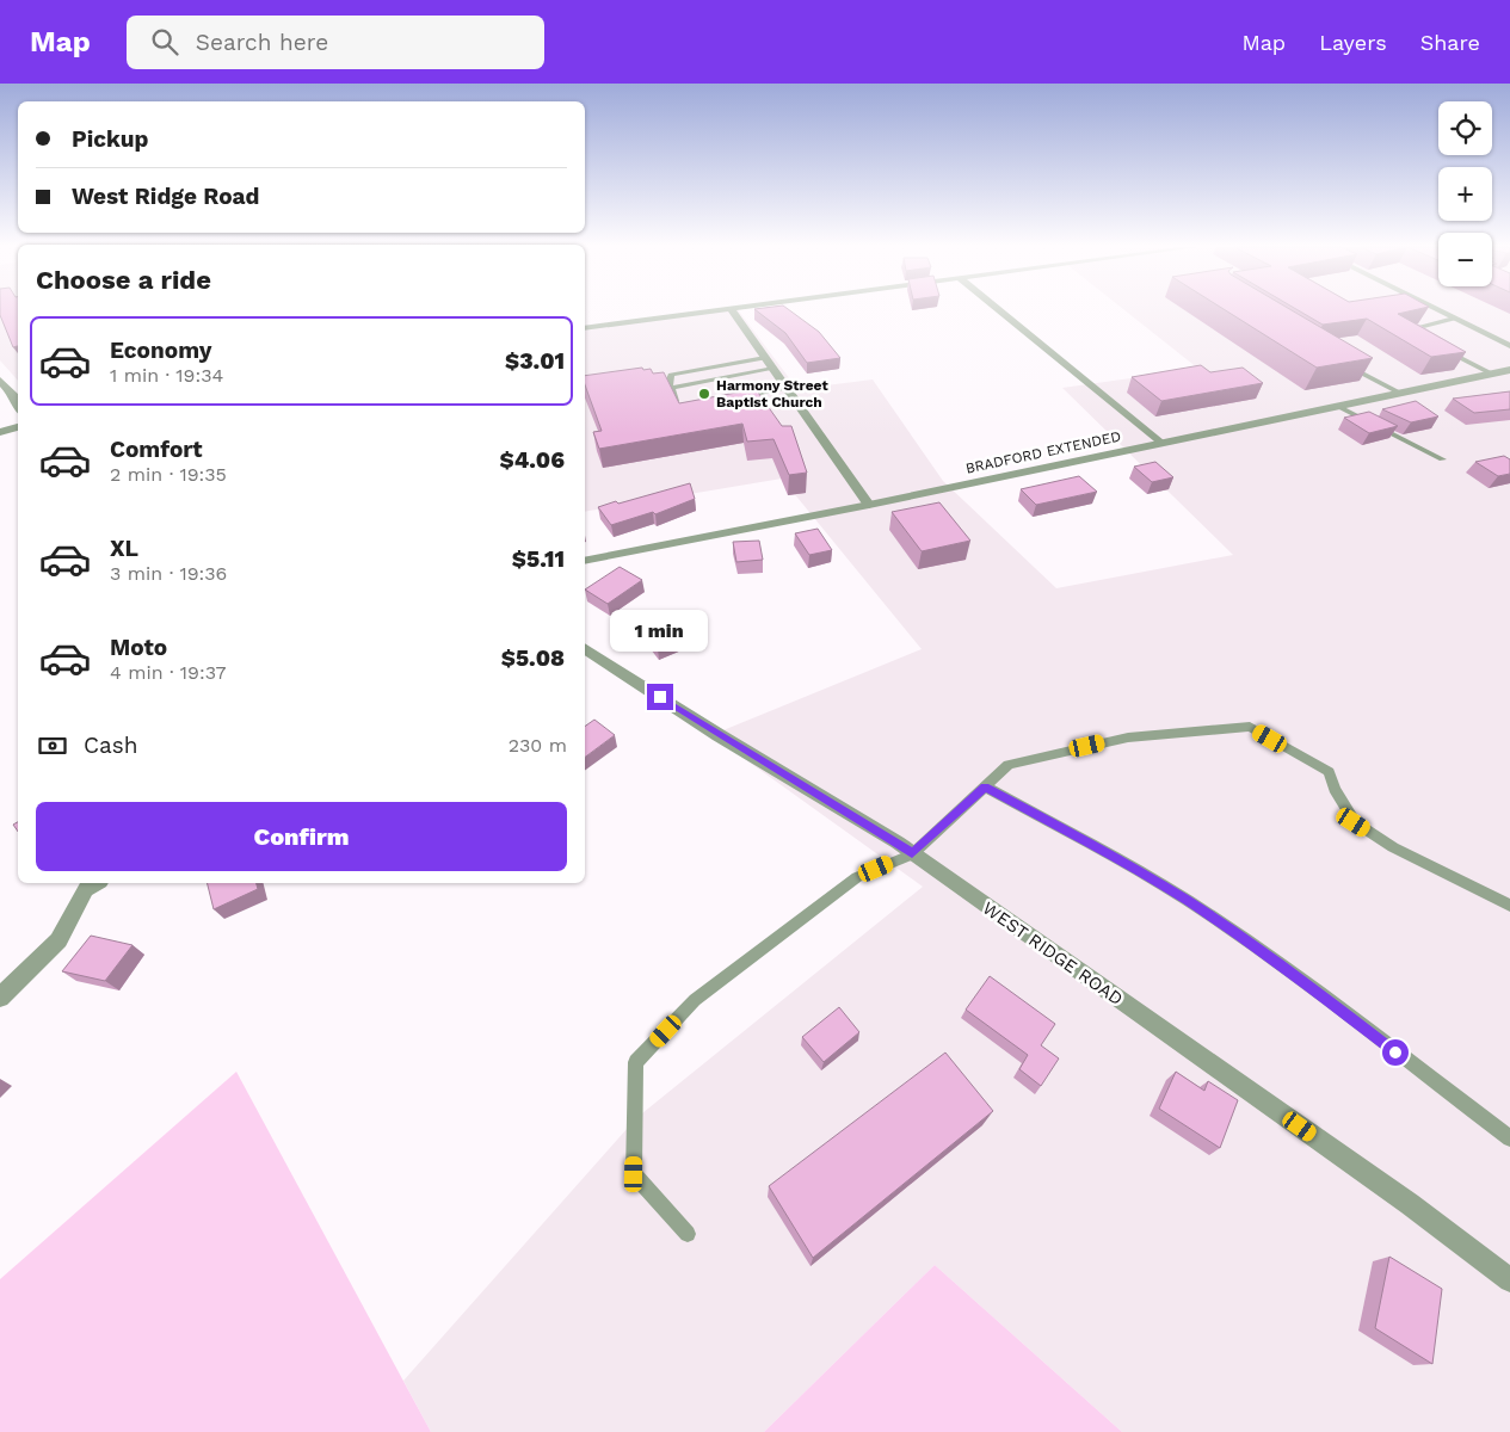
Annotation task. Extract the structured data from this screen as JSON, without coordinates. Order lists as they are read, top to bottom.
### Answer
{
  "streets": {
    "street": ["BRADFORD EXTENDED", "WEST RIDGE ROAD"]
  },
  "places": ["Harmony Street Baptist Church"],
  "page": {
    "header": "Map",
    "search": "Search here",
    "nav": ["Map", "Layers", "Share"],
    "map_buttons": ["+", "−"],
    "banner": ["Pickup", "West Ridge Road"],
    "heading": "Choose a ride",
    "list": [
      {
        "name": "Economy",
        "note": "1 min · 19:34",
        "value": "$3.01"
      },
      {
        "name": "Comfort",
        "note": "2 min · 19:35",
        "value": "$4.06"
      },
      {
        "name": "XL",
        "note": "3 min · 19:36",
        "value": "$5.11"
      },
      {
        "name": "Moto",
        "note": "4 min · 19:37",
        "value": "$5.08"
      }
    ],
    "bubble": "1 min",
    "pay": ["Cash", "230 m"],
    "buttons": "Confirm"
  }
}
